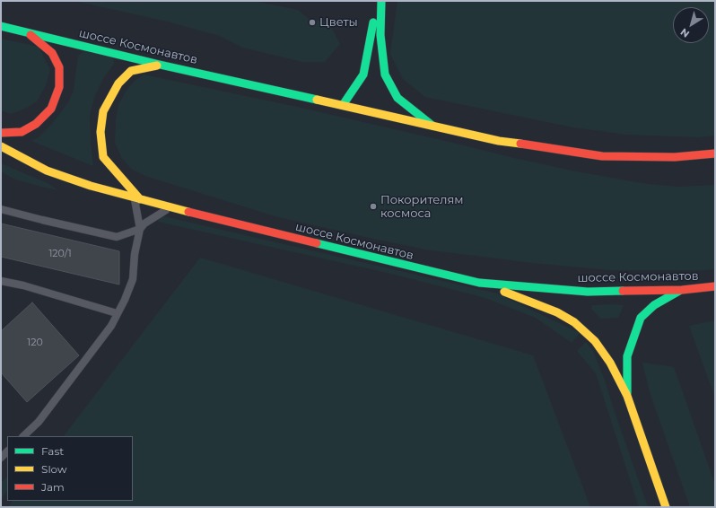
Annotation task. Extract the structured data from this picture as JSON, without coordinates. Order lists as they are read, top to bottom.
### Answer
{
  "streets": {
    "main road": ["шоссе Космонавтов"]
  },
  "places": ["Цветы", "Покорителям космоса"],
  "house_numbers": ["120/1", "120"],
  "legend": ["Fast", "Slow", "Jam"],
  "north": "bottom left"
}
